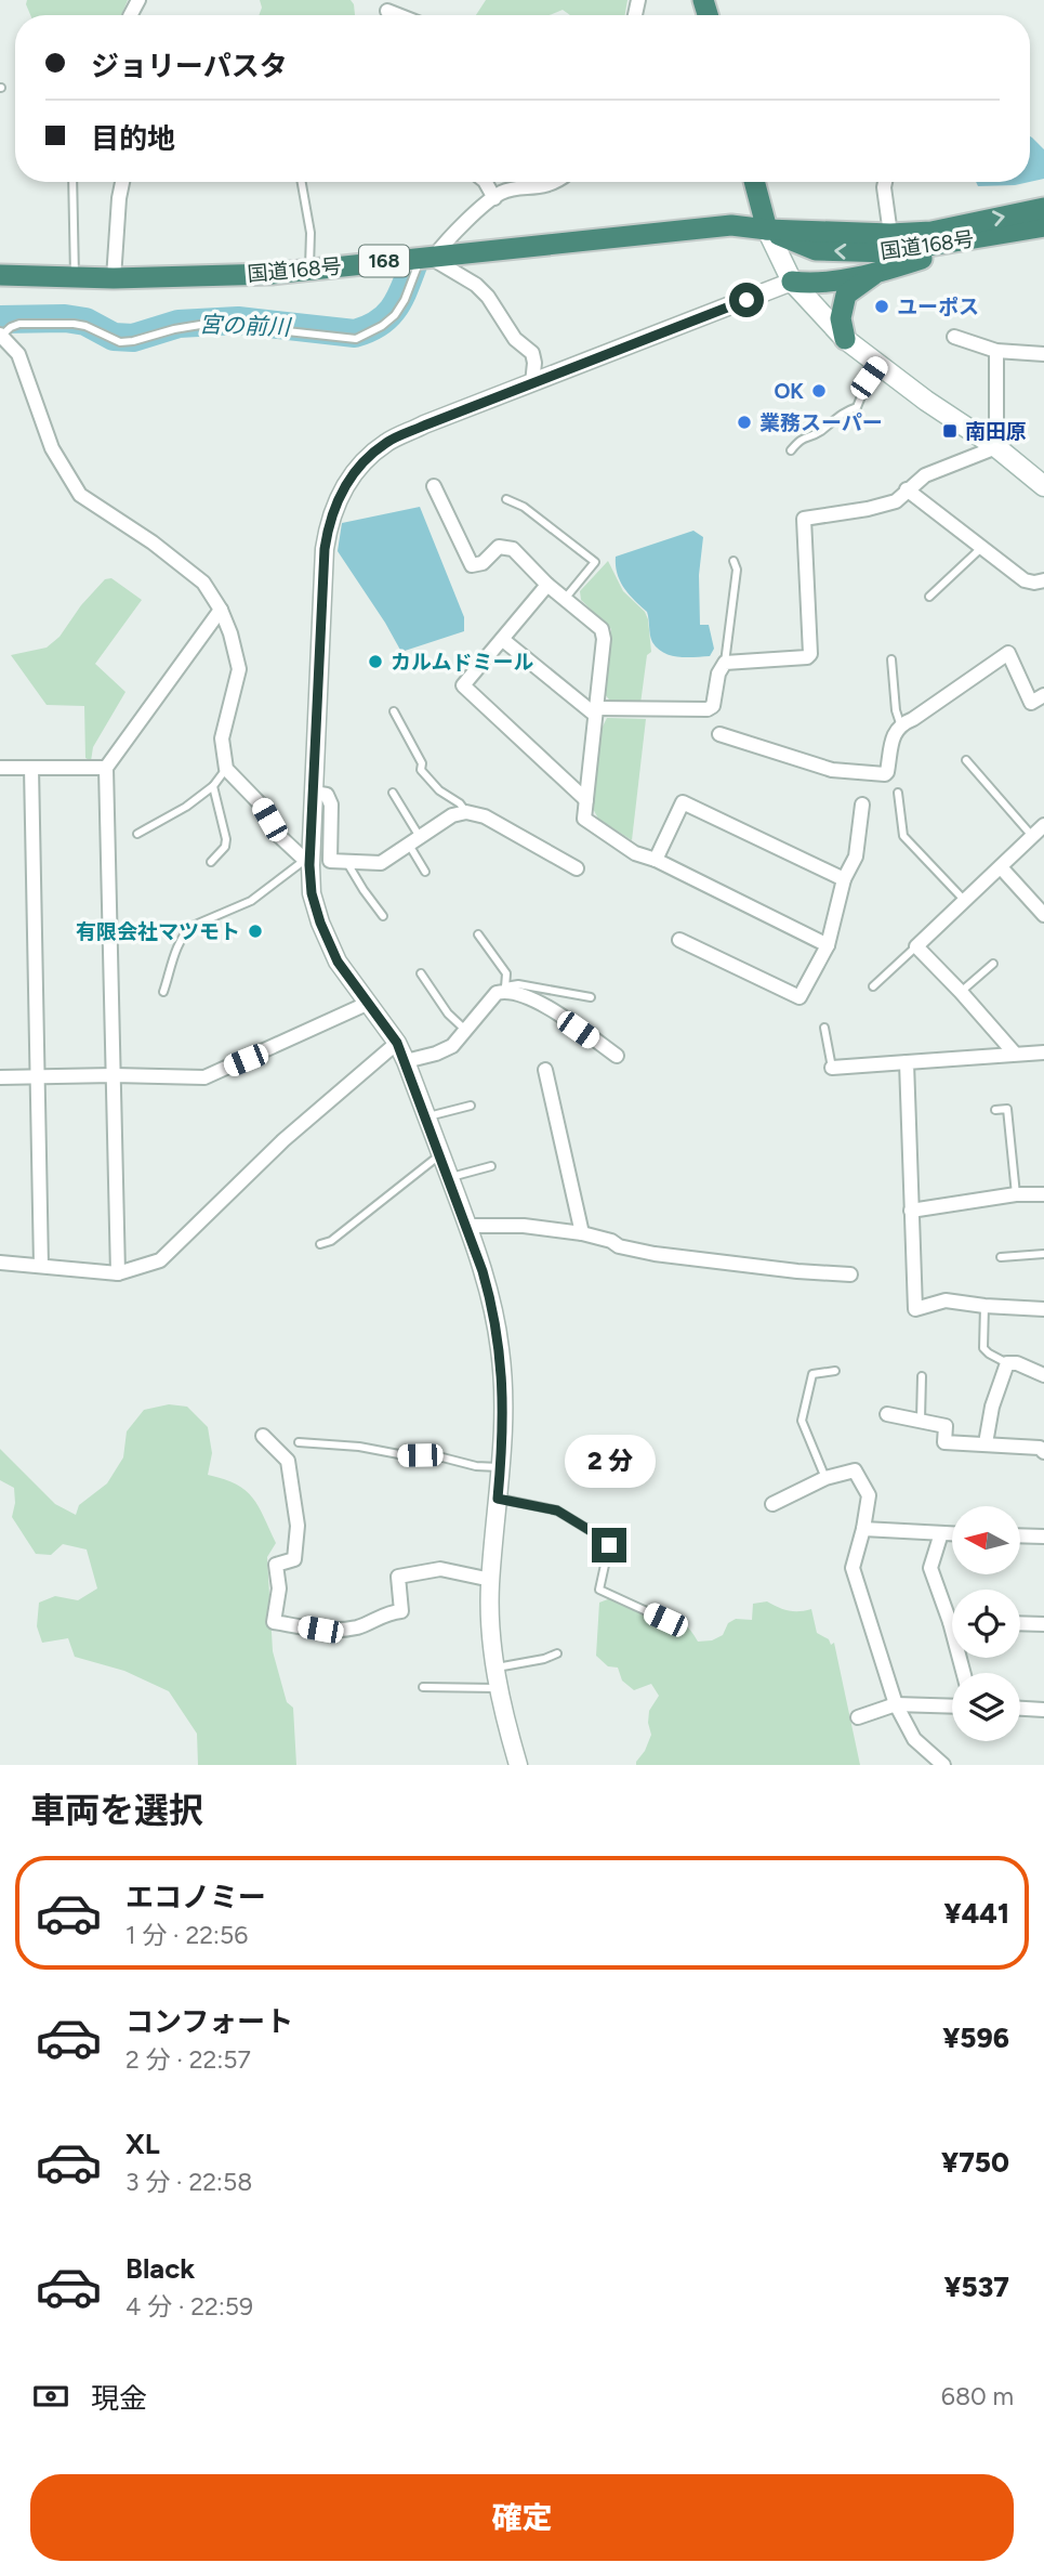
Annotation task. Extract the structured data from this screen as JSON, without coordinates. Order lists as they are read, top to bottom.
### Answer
{
  "streets": {
    "highway": ["国道168号", "168"]
  },
  "water": ["宮の前川"],
  "places": {
    "other": [
      "ユーポス",
      "OK",
      "業務スーパー",
      "カルムドミール",
      "有限会社マツモト"
    ],
    "transit": ["南田原"]
  },
  "north": "left",
  "page": {
    "banner": ["ジョリーパスタ", "目的地"],
    "bubble": "2 分",
    "heading": "車両を選択",
    "list": [
      {
        "name": "エコノミー",
        "note": "1 分 · 22:56",
        "value": "¥441"
      },
      {
        "name": "コンフォート",
        "note": "2 分 · 22:57",
        "value": "¥596"
      },
      {
        "name": "XL",
        "note": "3 分 · 22:58",
        "value": "¥750"
      },
      {
        "name": "Black",
        "note": "4 分 · 22:59",
        "value": "¥537"
      }
    ],
    "pay": ["現金", "680 m"],
    "buttons": "確定"
  }
}
